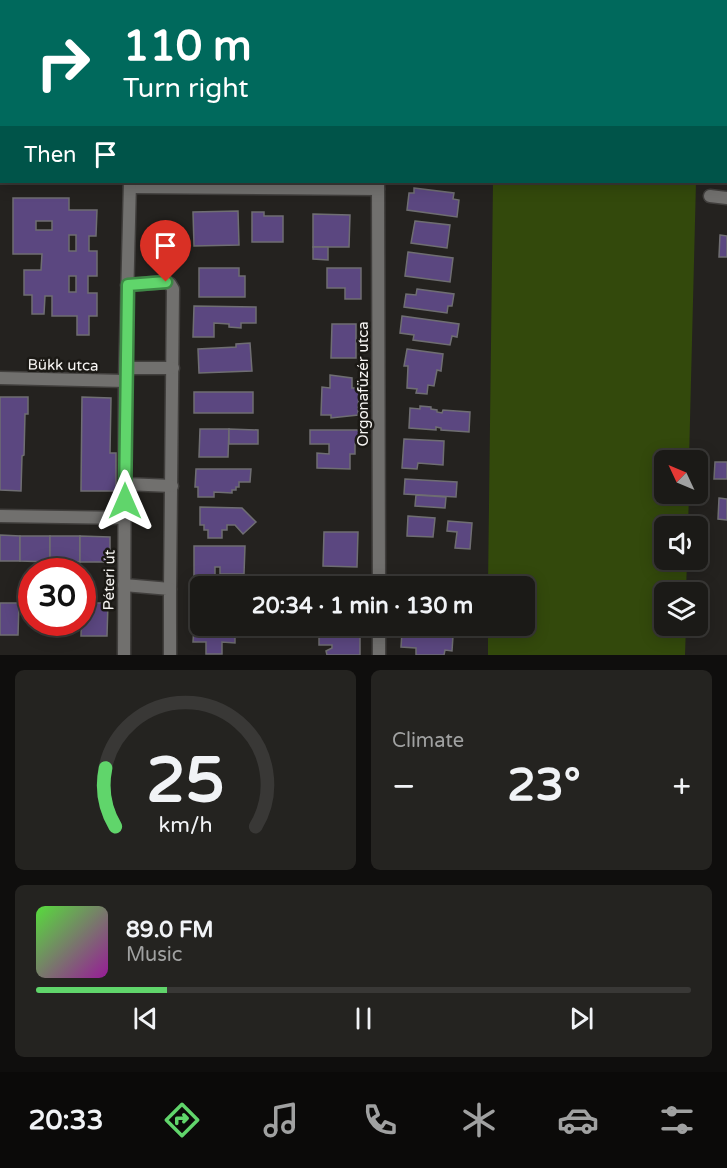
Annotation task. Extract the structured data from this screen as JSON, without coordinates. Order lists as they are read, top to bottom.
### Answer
{
  "streets": {
    "street": ["Bükk utca", "Orgonafüzér utca", "Péteri út"]
  },
  "crossings": [
    ["Bükk utca", "Péteri út"]
  ],
  "north": "top left",
  "page": {
    "turn": ["110 m", "Turn right"],
    "then": "Then",
    "limit": "30",
    "trip": "20:34 · 1 min · 130 m",
    "tile": "Climate",
    "heat": ["−", "23°", "+"],
    "song": ["89.0 FM", "Music"],
    "tabs": "20:33",
    "gauge": ["25", "km/h"]
  }
}
